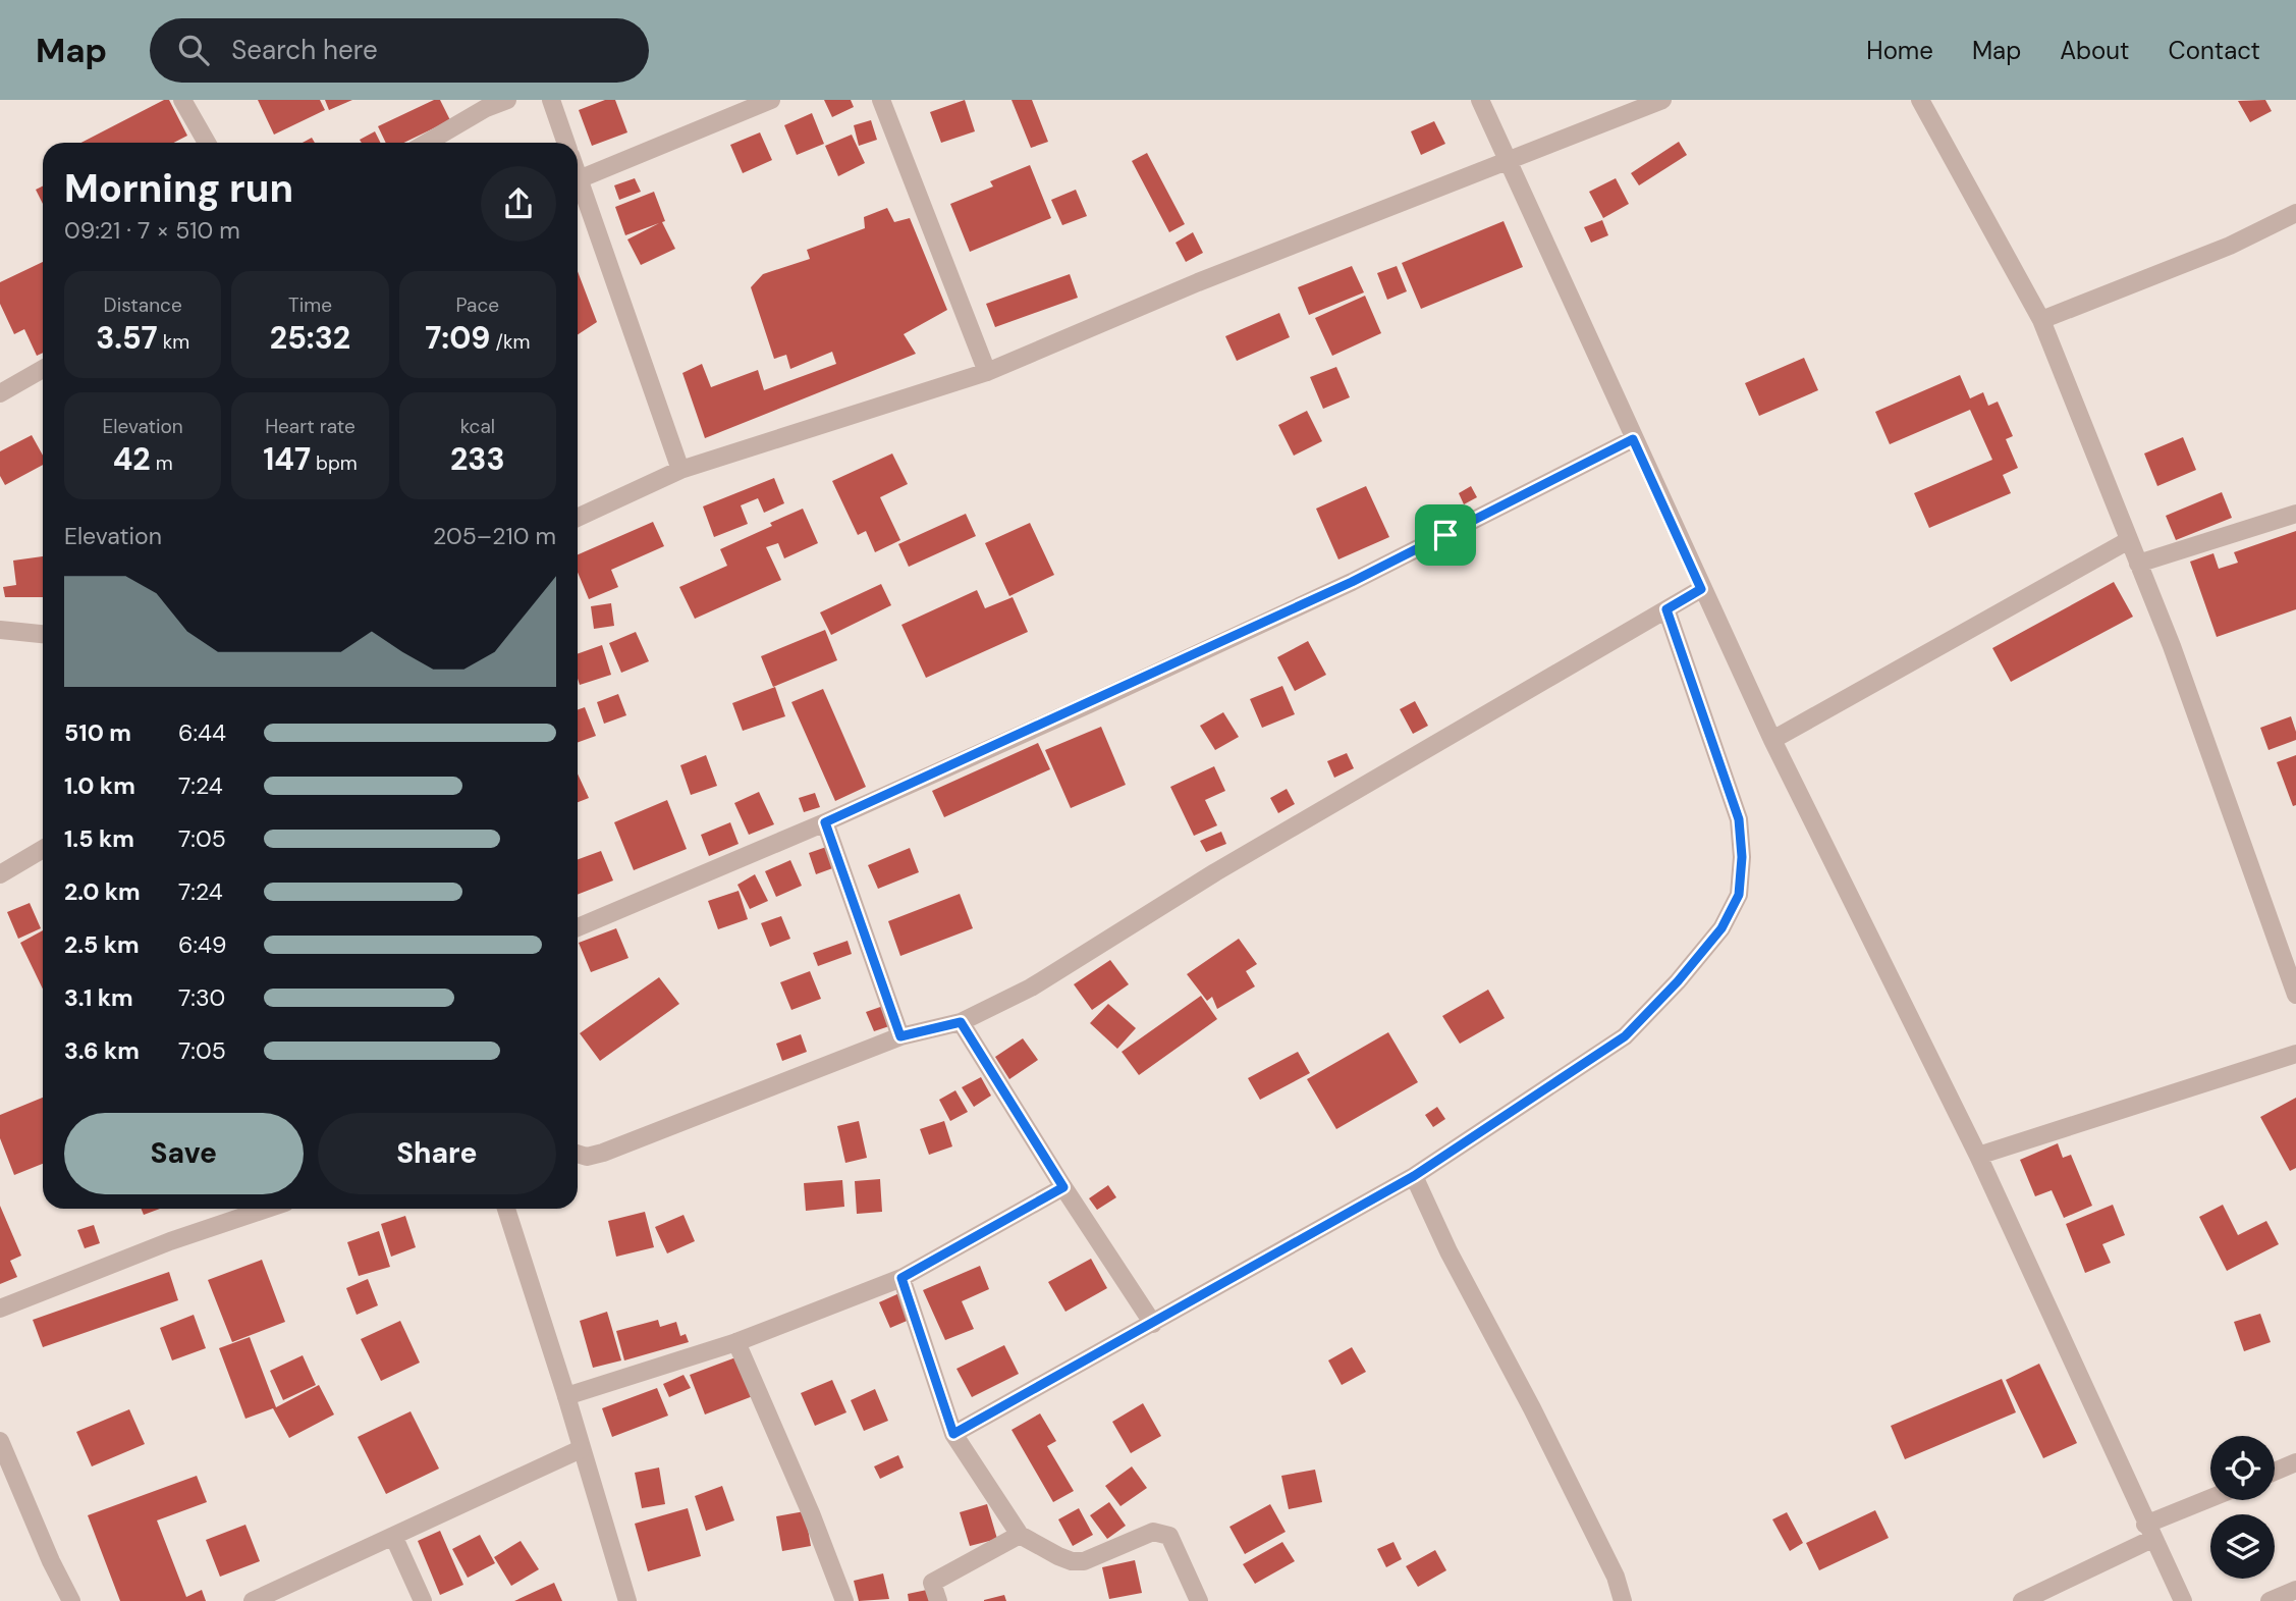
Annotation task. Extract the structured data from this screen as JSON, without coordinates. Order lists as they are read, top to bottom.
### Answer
{
  "page": {
    "header": "Map",
    "search": "Search here",
    "nav": [
      "Home",
      "Map",
      "About",
      "Contact"
    ],
    "heading": ["Morning run", "09:21 · 7 × 510 m"],
    "stats": [
      ["Distance", "3.57 km"],
      ["Time", "25:32"],
      ["Pace", "7:09 /km"],
      ["Elevation", "42 m"],
      ["Heart rate", "147 bpm"],
      ["kcal", "233"]
    ],
    "chart": ["Elevation", "205–210 m"],
    "list": [
      {
        "name": "510 m",
        "note": "6:44"
      },
      {
        "name": "1.0 km",
        "note": "7:24"
      },
      {
        "name": "1.5 km",
        "note": "7:05"
      },
      {
        "name": "2.0 km",
        "note": "7:24"
      },
      {
        "name": "2.5 km",
        "note": "6:49"
      },
      {
        "name": "3.1 km",
        "note": "7:30"
      },
      {
        "name": "3.6 km",
        "note": "7:05"
      }
    ],
    "buttons": ["Save", "Share"]
  }
}
